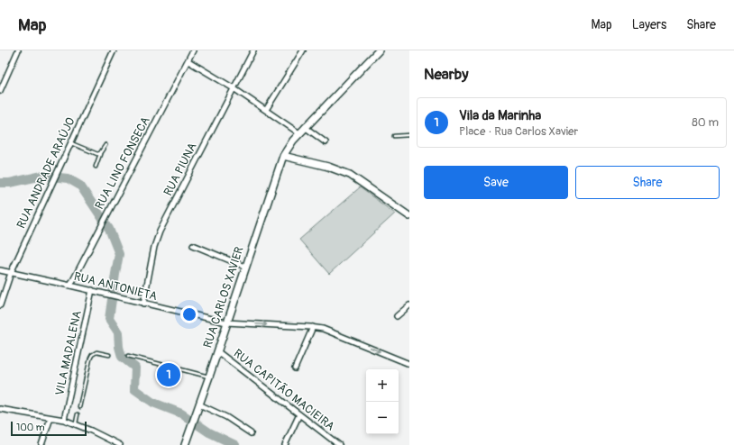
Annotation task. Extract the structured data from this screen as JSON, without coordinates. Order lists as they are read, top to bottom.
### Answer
{
  "streets": {
    "street": [
      "RUA LINO FONSECA",
      "RUA PIUNA",
      "RUA ANDRADE ARAÚJO",
      "RUA ANTONIETA",
      "RUA CARLOS XAVIER",
      "VILA MADALENA",
      "RUA CAPITÃO MACIEIRA"
    ]
  },
  "crossings": [
    ["RUA LINO FONSECA", "RUA ANTONIETA"],
    ["RUA PIUNA", "RUA ANTONIETA"],
    ["RUA ANDRADE ARAÚJO", "RUA ANTONIETA"],
    ["RUA ANTONIETA", "RUA CARLOS XAVIER"],
    ["RUA ANTONIETA", "VILA MADALENA"],
    ["RUA CARLOS XAVIER", "RUA CAPITÃO MACIEIRA"]
  ],
  "one_way": ["RUA ANTONIETA"],
  "scale_bar": "100 m",
  "page": {
    "header": "Map",
    "nav": ["Map", "Layers", "Share"],
    "heading": "Nearby",
    "list": [
      {
        "mark": "1",
        "name": "Vila da Marinha",
        "note": "Place · Rua Carlos Xavier",
        "value": "80 m"
      }
    ],
    "buttons": ["Save", "Share"],
    "pins": "1",
    "map_buttons": ["+", "−"],
    "scale": "100 m"
  }
}
